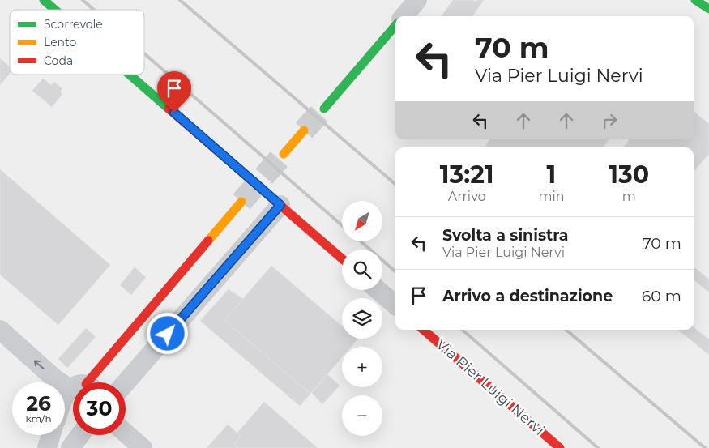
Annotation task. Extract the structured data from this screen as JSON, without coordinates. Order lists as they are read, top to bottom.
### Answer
{
  "streets": {
    "street": ["Via Pier Luigi Nervi"]
  },
  "legend": ["Scorrevole", "Lento", "Coda"],
  "north": "bottom left",
  "page": {
    "turn": ["70 m", "Via Pier Luigi Nervi"],
    "eta": [
      "13:21",
      "Arrivo",
      "1",
      "min",
      "130",
      "m"
    ],
    "map_buttons": ["+", "−"],
    "list": [
      {
        "name": "Svolta a sinistra",
        "note": "Via Pier Luigi Nervi",
        "value": "70 m"
      },
      {
        "name": "Arrivo a destinazione",
        "value": "60 m"
      }
    ],
    "speed": "26 km/h",
    "limit": "30"
  }
}
